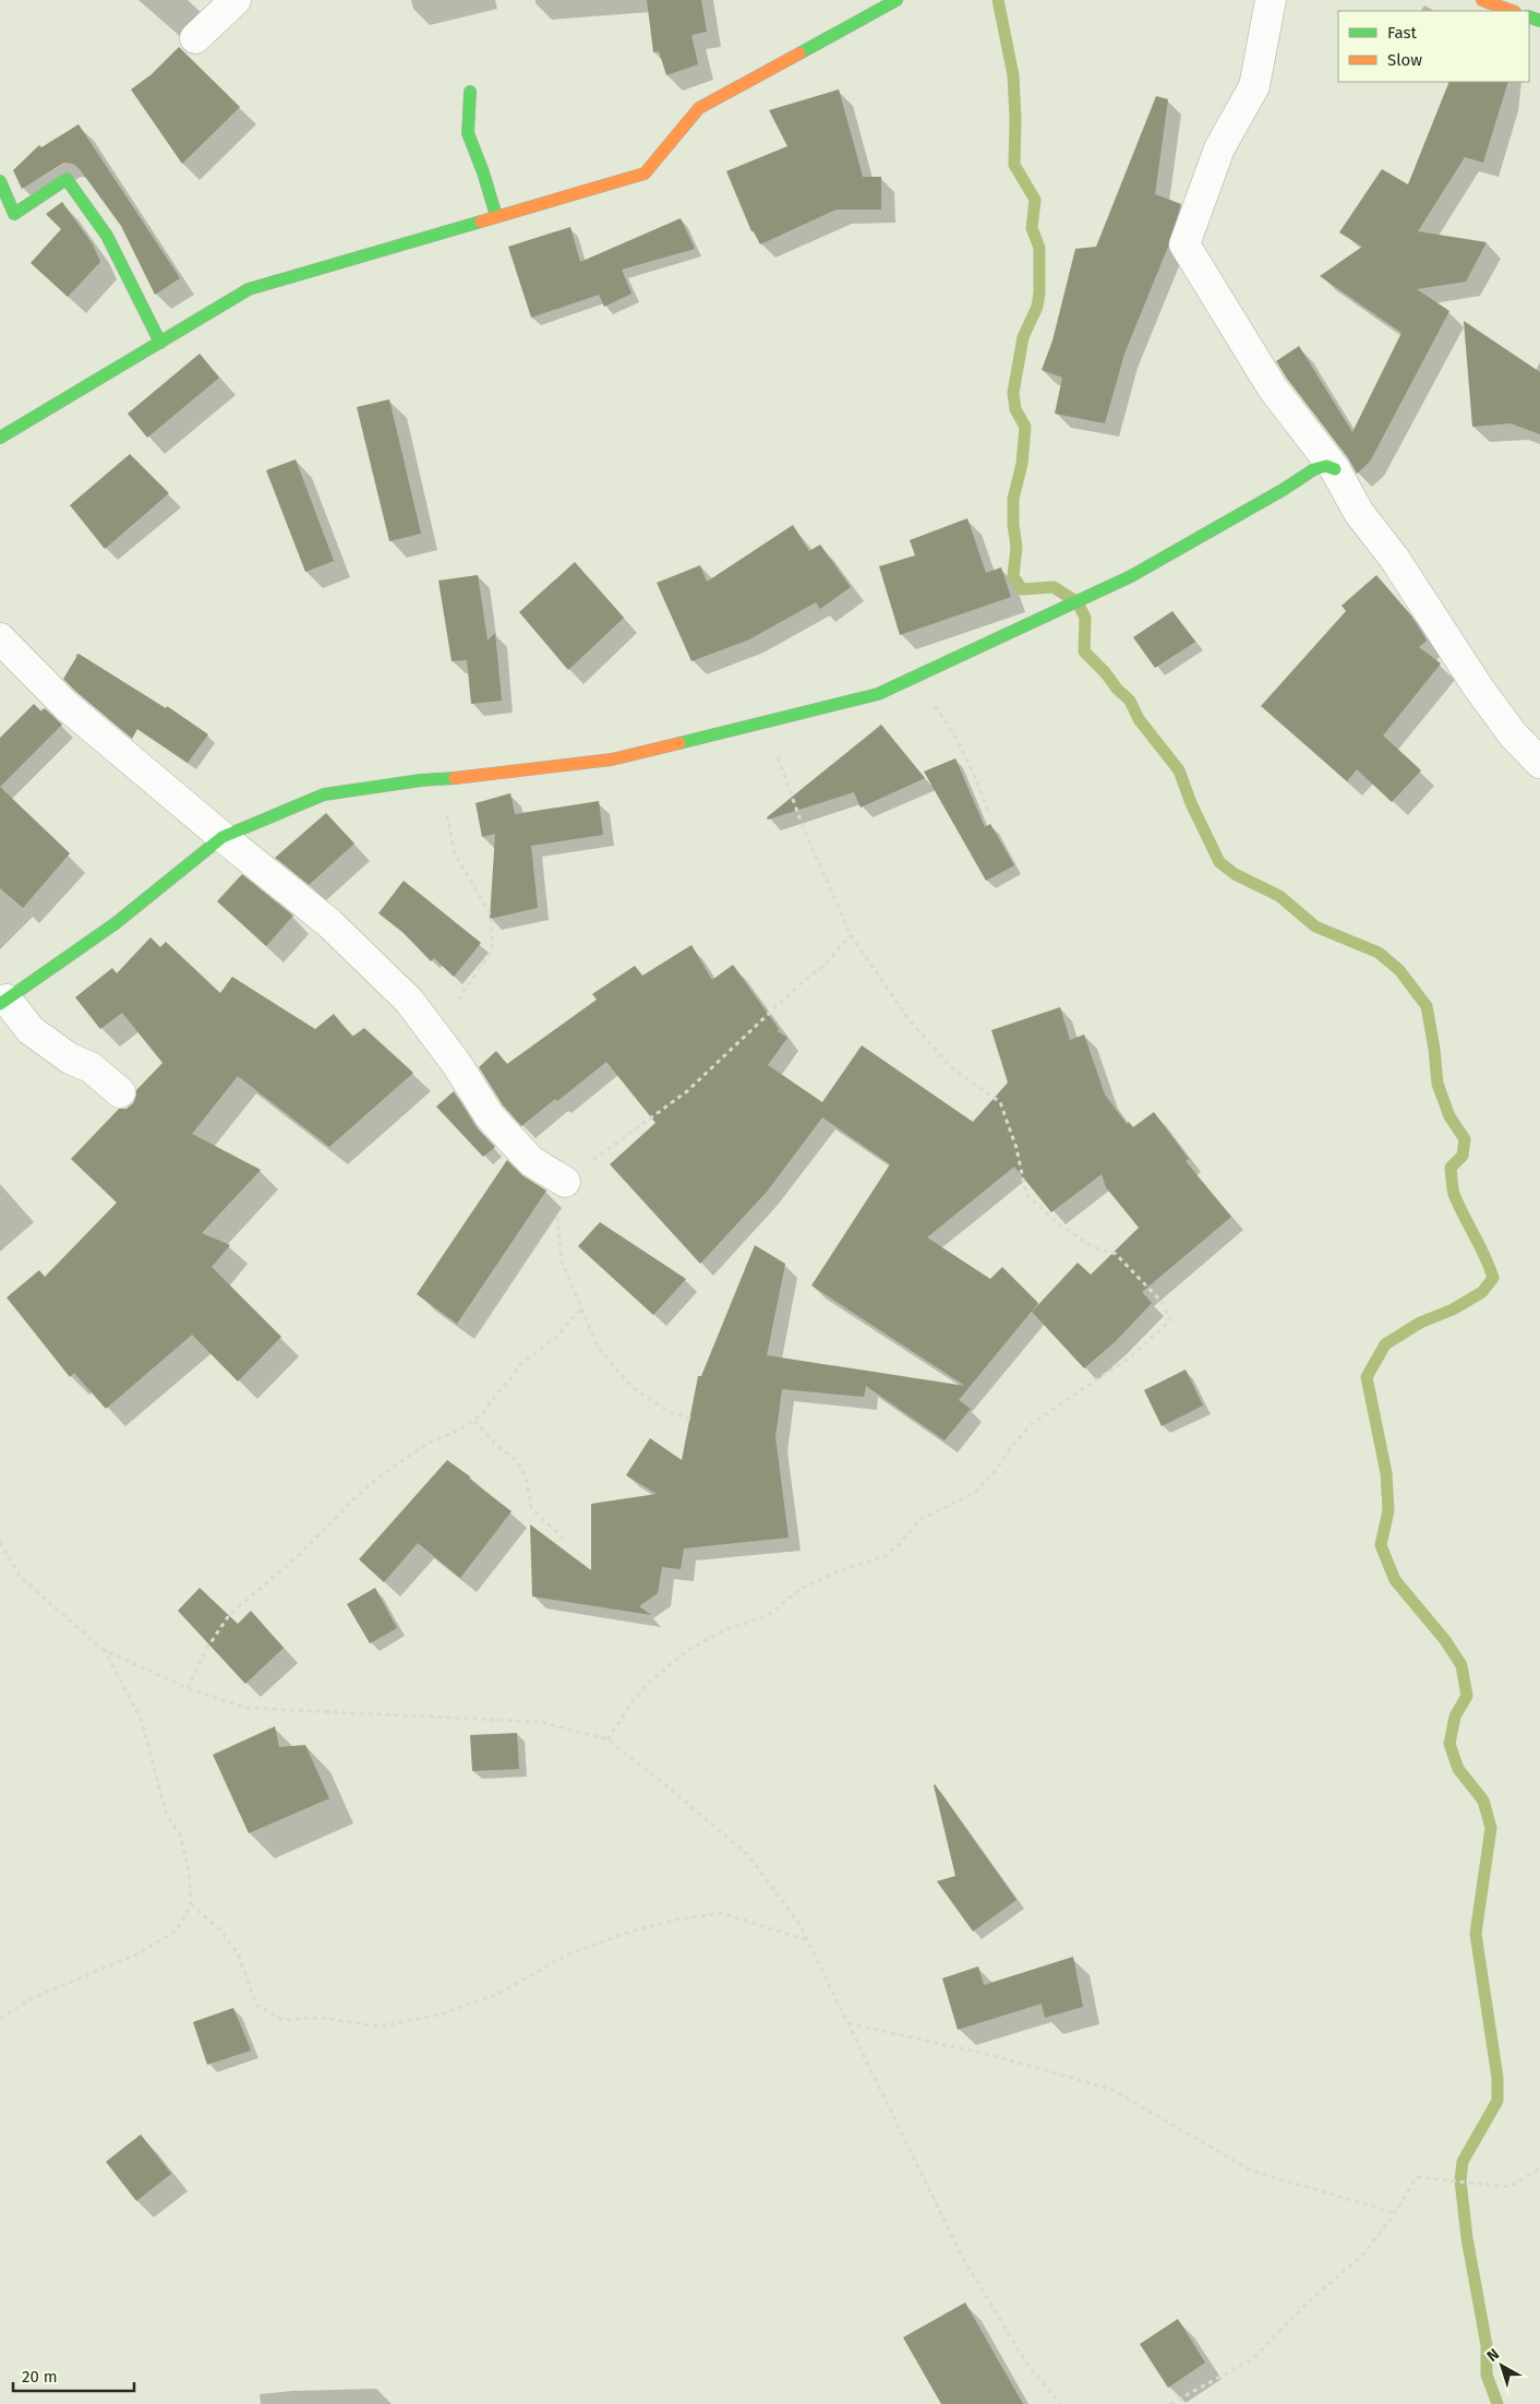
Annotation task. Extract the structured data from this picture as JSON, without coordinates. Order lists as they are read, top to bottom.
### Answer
{
  "legend": ["Fast", "Slow"],
  "scale_bar": "20 m",
  "north": "top left"
}
